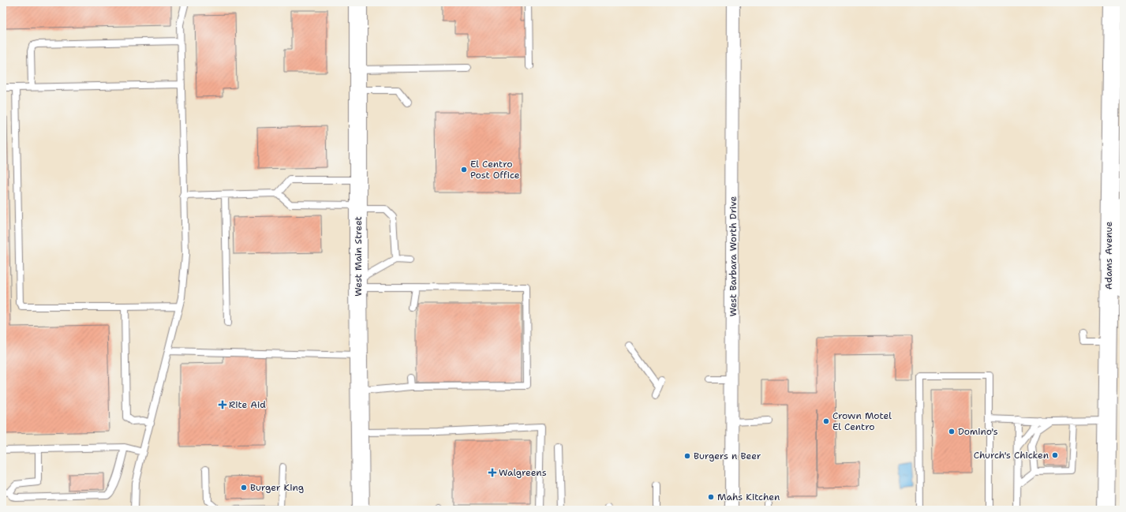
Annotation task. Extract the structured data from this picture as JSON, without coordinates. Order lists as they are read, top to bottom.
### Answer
{
  "streets": {
    "main road": ["Adams Avenue", "West Main Street"],
    "street": ["West Barbara Worth Drive"]
  },
  "places": {
    "other": [
      "El Centro Post Office",
      "Crown Motel El Centro",
      "Domino's",
      "Church's Chicken",
      "Burgers n Beer",
      "Burger King",
      "Mahs Kitchen"
    ],
    "health": ["Rite Aid", "Walgreens"]
  }
}
